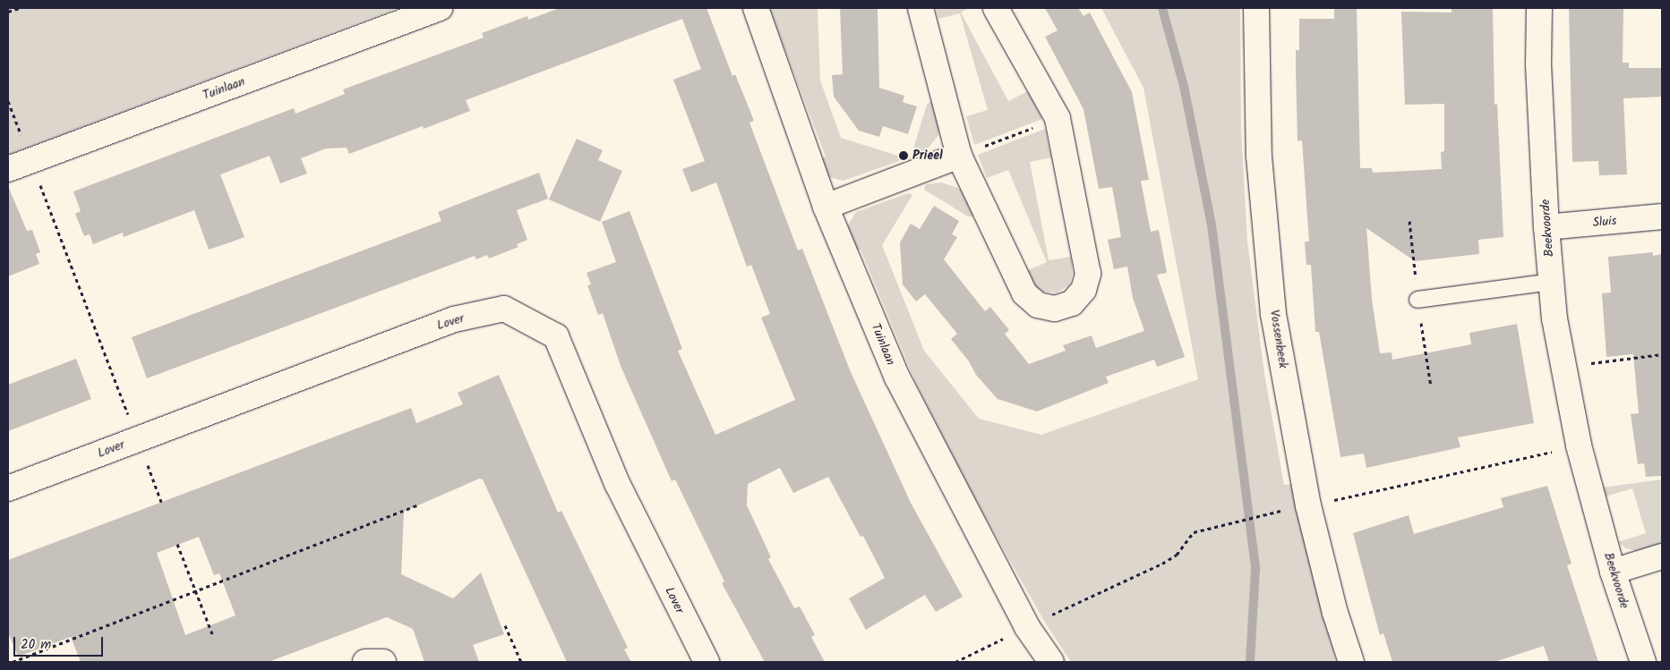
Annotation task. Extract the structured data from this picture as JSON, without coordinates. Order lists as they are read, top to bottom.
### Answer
{
  "streets": {
    "street": [
      "Tuinlaan",
      "Sluis",
      "Beekvoorde",
      "Lover",
      "Vossenbeek"
    ]
  },
  "crossings": [
    ["Sluis", "Beekvoorde"]
  ],
  "places": ["Prieel"],
  "scale_bar": "20 m"
}
